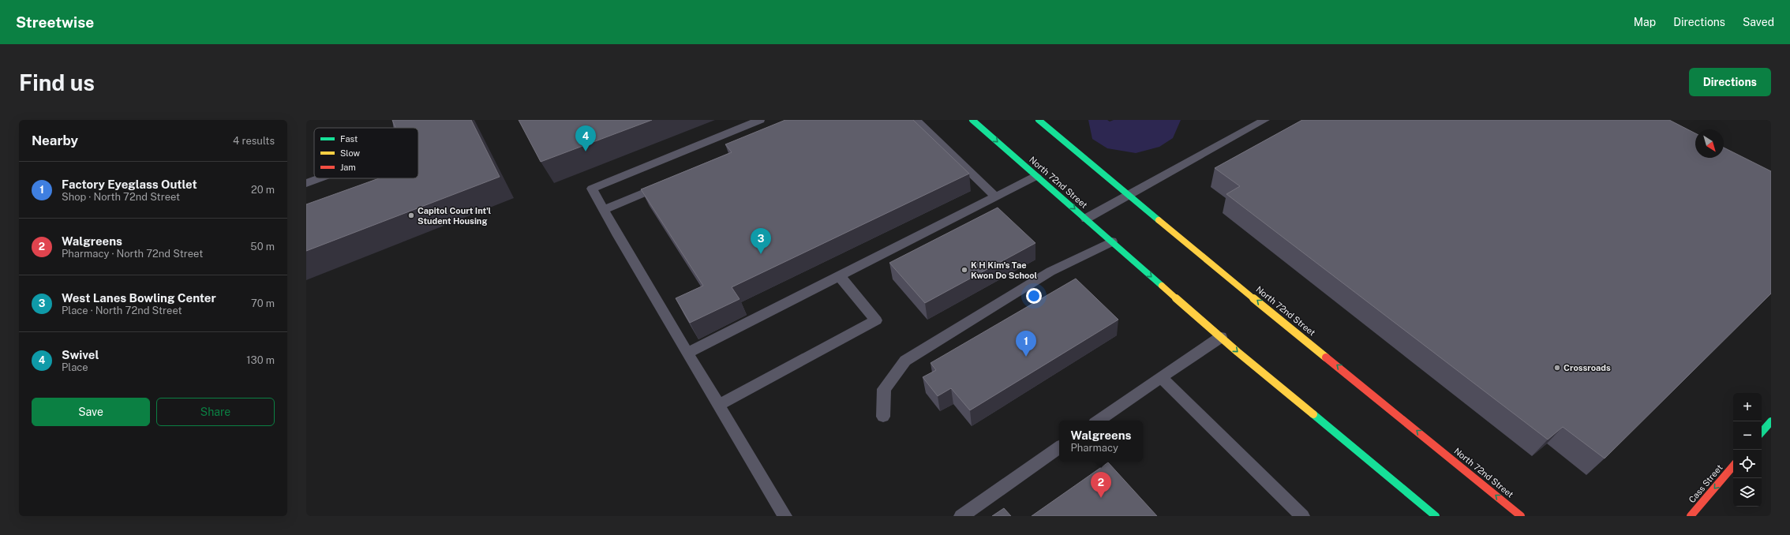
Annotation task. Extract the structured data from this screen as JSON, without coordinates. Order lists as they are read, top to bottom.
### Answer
{
  "streets": {
    "main road": ["North 72nd Street", "Cass Street"]
  },
  "one_way": ["Cass Street"],
  "places": ["Capitol Court Int'l Student Housing", "K H Kim's Tae Kwon Do School", "Crossroads"],
  "legend": ["Fast", "Slow", "Jam"],
  "north": "bottom right",
  "page": {
    "header": "Streetwise",
    "nav": ["Map", "Directions", "Saved"],
    "buttons": [
      "Directions",
      ["Save", "Share"]
    ],
    "title": "Find us",
    "heading": ["Nearby", "4 results"],
    "pins": [
      "4",
      "3",
      "1",
      "2"
    ],
    "list": [
      {
        "mark": "1",
        "name": "Factory Eyeglass Outlet",
        "note": "Shop · North 72nd Street",
        "value": "20 m"
      },
      {
        "mark": "2",
        "name": "Walgreens",
        "note": "Pharmacy · North 72nd Street",
        "value": "50 m"
      },
      {
        "mark": "3",
        "name": "West Lanes Bowling Center",
        "note": "Place · North 72nd Street",
        "value": "70 m"
      },
      {
        "mark": "4",
        "name": "Swivel",
        "note": "Place",
        "value": "130 m"
      }
    ],
    "map_buttons": ["+", "−"],
    "popup": ["Walgreens", "Pharmacy"]
  }
}
